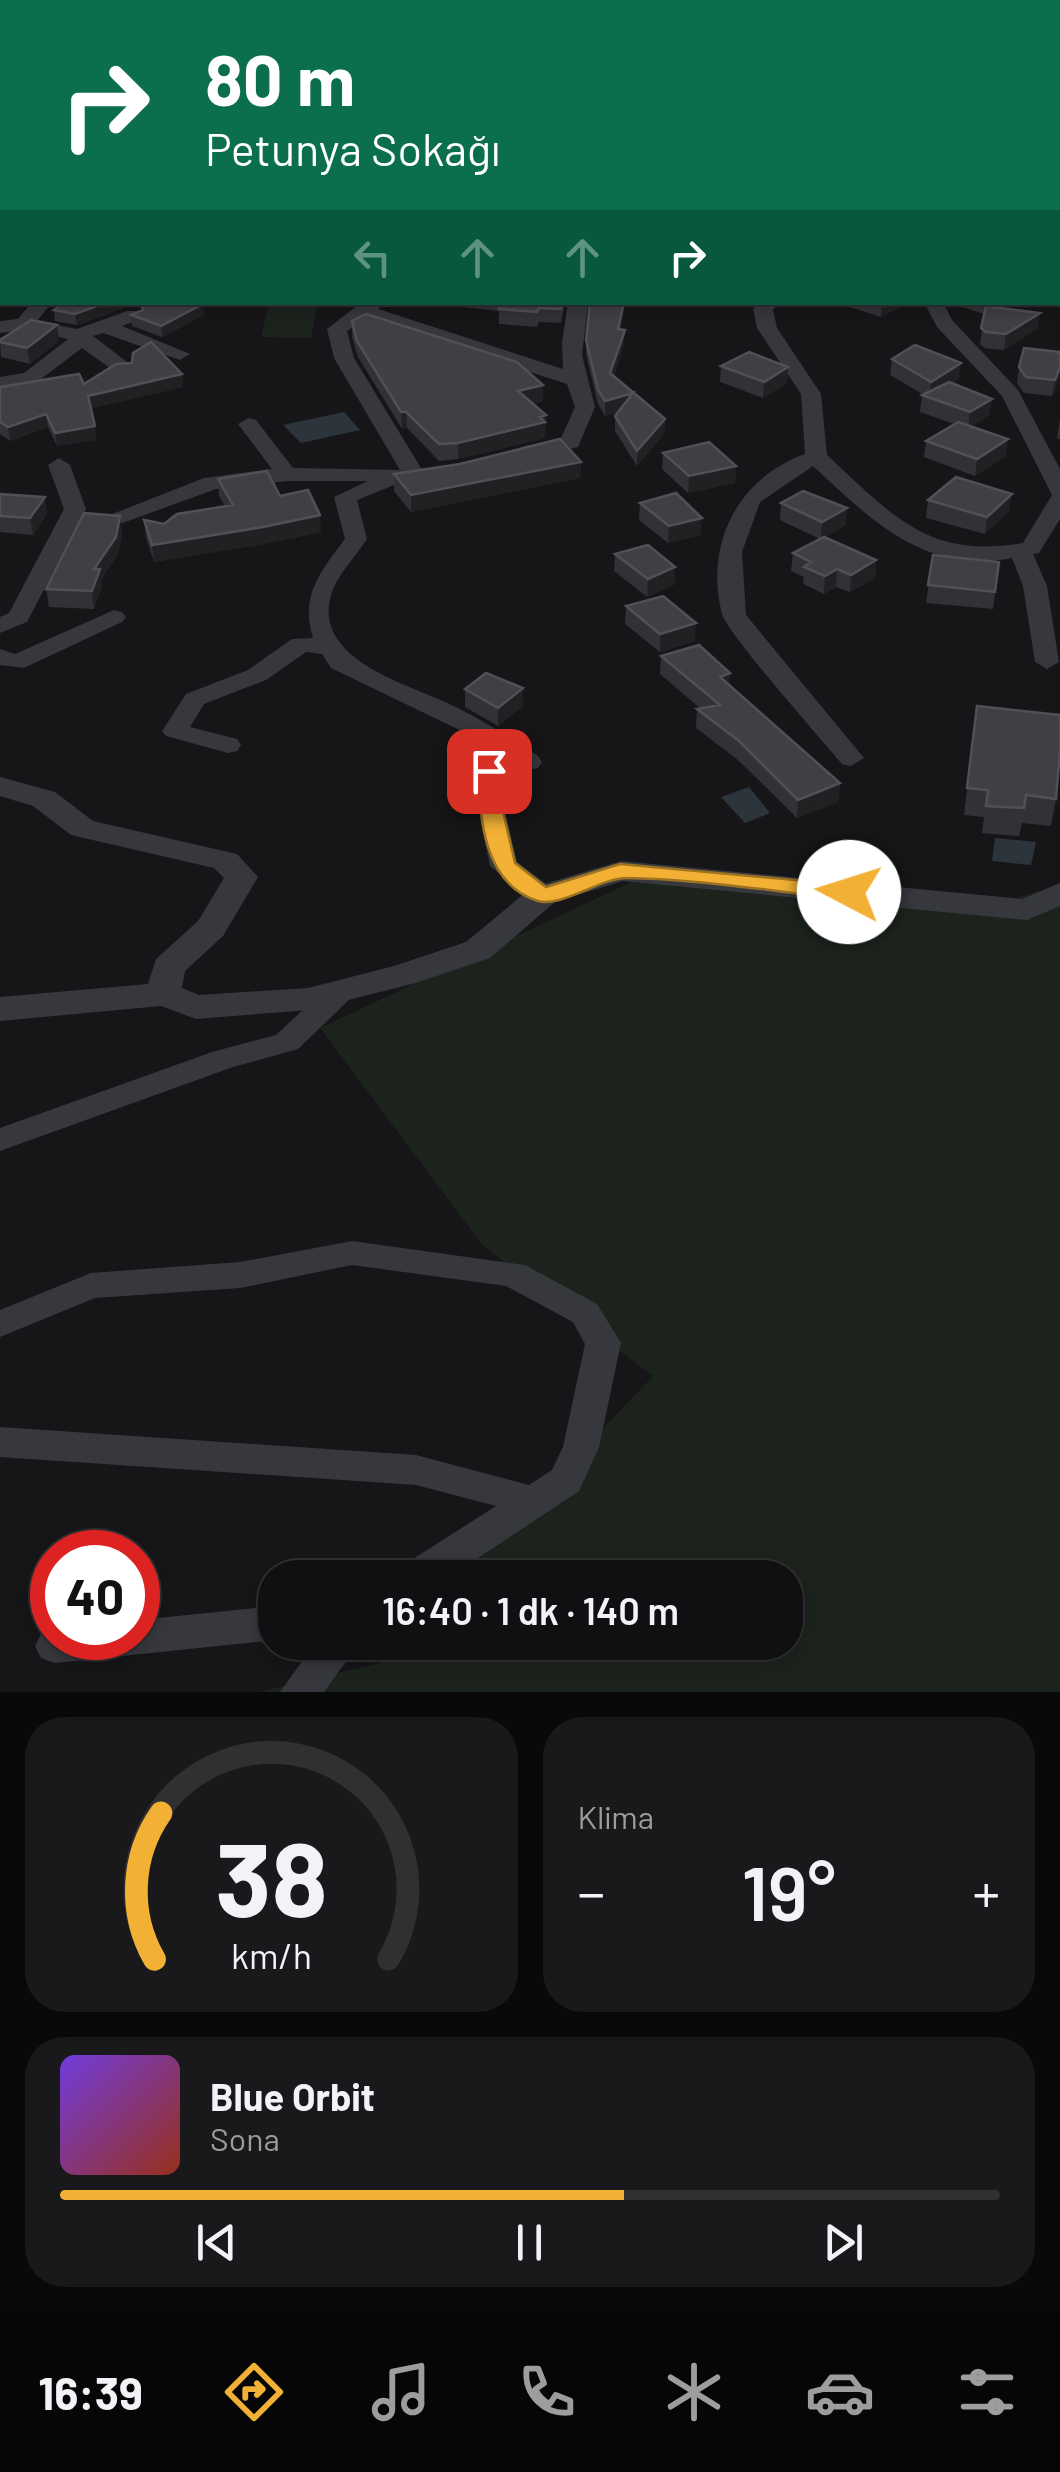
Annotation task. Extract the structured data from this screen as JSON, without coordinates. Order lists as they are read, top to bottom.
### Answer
{
  "page": {
    "turn": ["80 m", "Petunya Sokağı"],
    "limit": "40",
    "trip": "16:40 · 1 dk · 140 m",
    "tile": "Klima",
    "heat": ["−", "19°", "+"],
    "song": ["Blue Orbit", "Sona"],
    "tabs": "16:39",
    "gauge": ["38", "km/h"]
  }
}
